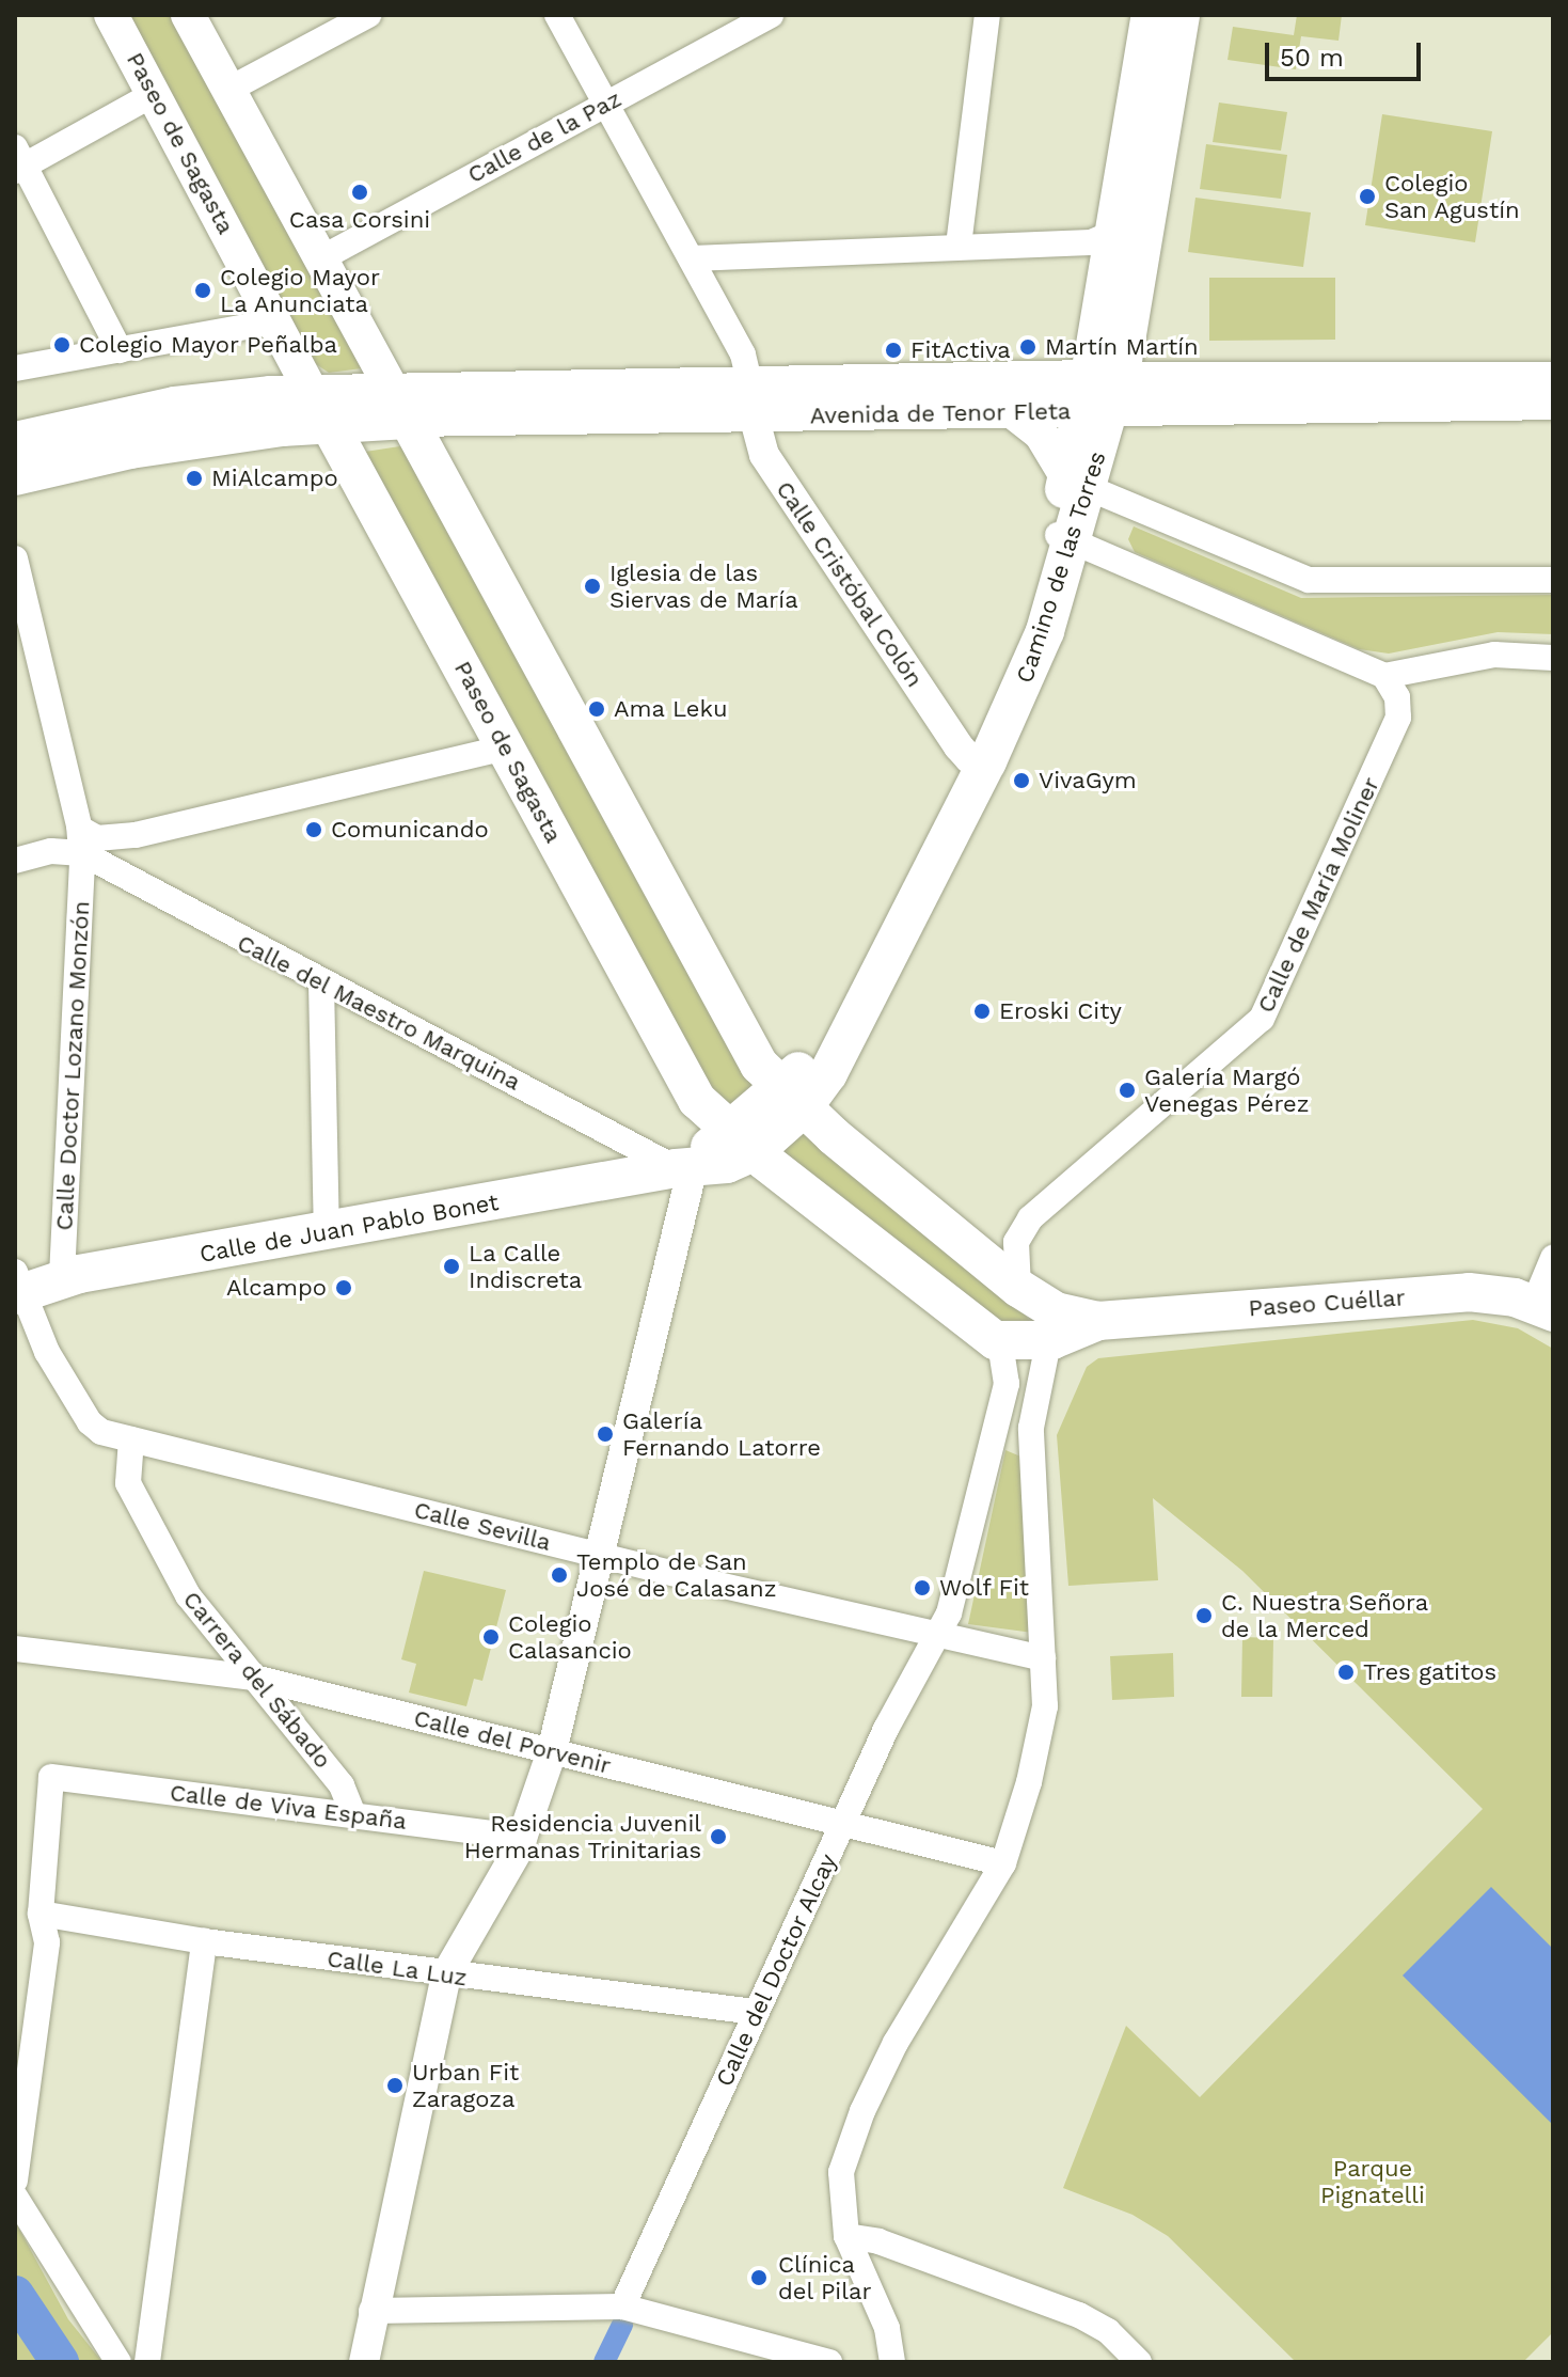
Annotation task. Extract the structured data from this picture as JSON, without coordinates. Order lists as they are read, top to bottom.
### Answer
{
  "streets": {
    "main road": [
      "Paseo de Sagasta",
      "Avenida de Tenor Fleta",
      "Camino de las Torres",
      "Calle de Juan Pablo Bonet",
      "Paseo Cuéllar"
    ],
    "street": [
      "Calle de la Paz",
      "Calle Cristóbal Colón",
      "Calle de María Moliner",
      "Calle del Maestro Marquina",
      "Calle Doctor Lozano Monzón",
      "Calle Sevilla",
      "Carrera del Sábado",
      "Calle del Porvenir",
      "Calle de Viva España",
      "Calle La Luz",
      "Calle del Doctor Alcay"
    ]
  },
  "crossings": [
    ["Paseo de Sagasta", "Avenida de Tenor Fleta"],
    ["Paseo de Sagasta", "Camino de las Torres"],
    ["Paseo de Sagasta", "Calle de Juan Pablo Bonet"],
    ["Paseo de Sagasta", "Calle del Doctor Alcay"],
    ["Avenida de Tenor Fleta", "Camino de las Torres"],
    ["Avenida de Tenor Fleta", "Calle Cristóbal Colón"],
    ["Camino de las Torres", "Calle Cristóbal Colón"],
    ["Camino de las Torres", "Calle de Juan Pablo Bonet"],
    ["Calle de María Moliner", "Paseo Cuéllar"],
    ["Calle de María Moliner", "Calle Sevilla"],
    ["Calle de María Moliner", "Calle del Porvenir"],
    ["Calle del Maestro Marquina", "Calle Doctor Lozano Monzón"],
    ["Calle del Maestro Marquina", "Calle de Juan Pablo Bonet"],
    ["Calle Doctor Lozano Monzón", "Calle de Juan Pablo Bonet"],
    ["Calle Sevilla", "Carrera del Sábado"],
    ["Calle Sevilla", "Calle del Doctor Alcay"],
    ["Carrera del Sábado", "Calle del Porvenir"],
    ["Carrera del Sábado", "Calle de Viva España"],
    ["Calle del Porvenir", "Calle del Doctor Alcay"],
    ["Calle de Viva España", "Calle La Luz"],
    ["Calle La Luz", "Calle del Doctor Alcay"]
  ],
  "parks": ["Parque Pignatelli"],
  "places": [
    "Casa Corsini",
    "Colegio San Agustín",
    "Colegio Mayor La Anunciata",
    "Colegio Mayor Peñalba",
    "Martín Martín",
    "FitActiva",
    "MiAlcampo",
    "Iglesia de las Siervas de María",
    "Ama Leku",
    "VivaGym",
    "Comunicando",
    "Eroski City",
    "Galería Margó Venegas Pérez",
    "La Calle Indiscreta",
    "Alcampo",
    "Galería Fernando Latorre",
    "Templo de San José de Calasanz",
    "Wolf Fit",
    "C. Nuestra Señora de la Merced",
    "Colegio Calasancio",
    "Tres gatitos",
    "Residencia Juvenil Hermanas Trinitarias",
    "Urban Fit Zaragoza",
    "Clínica del Pilar"
  ],
  "scale_bar": "50 m"
}
